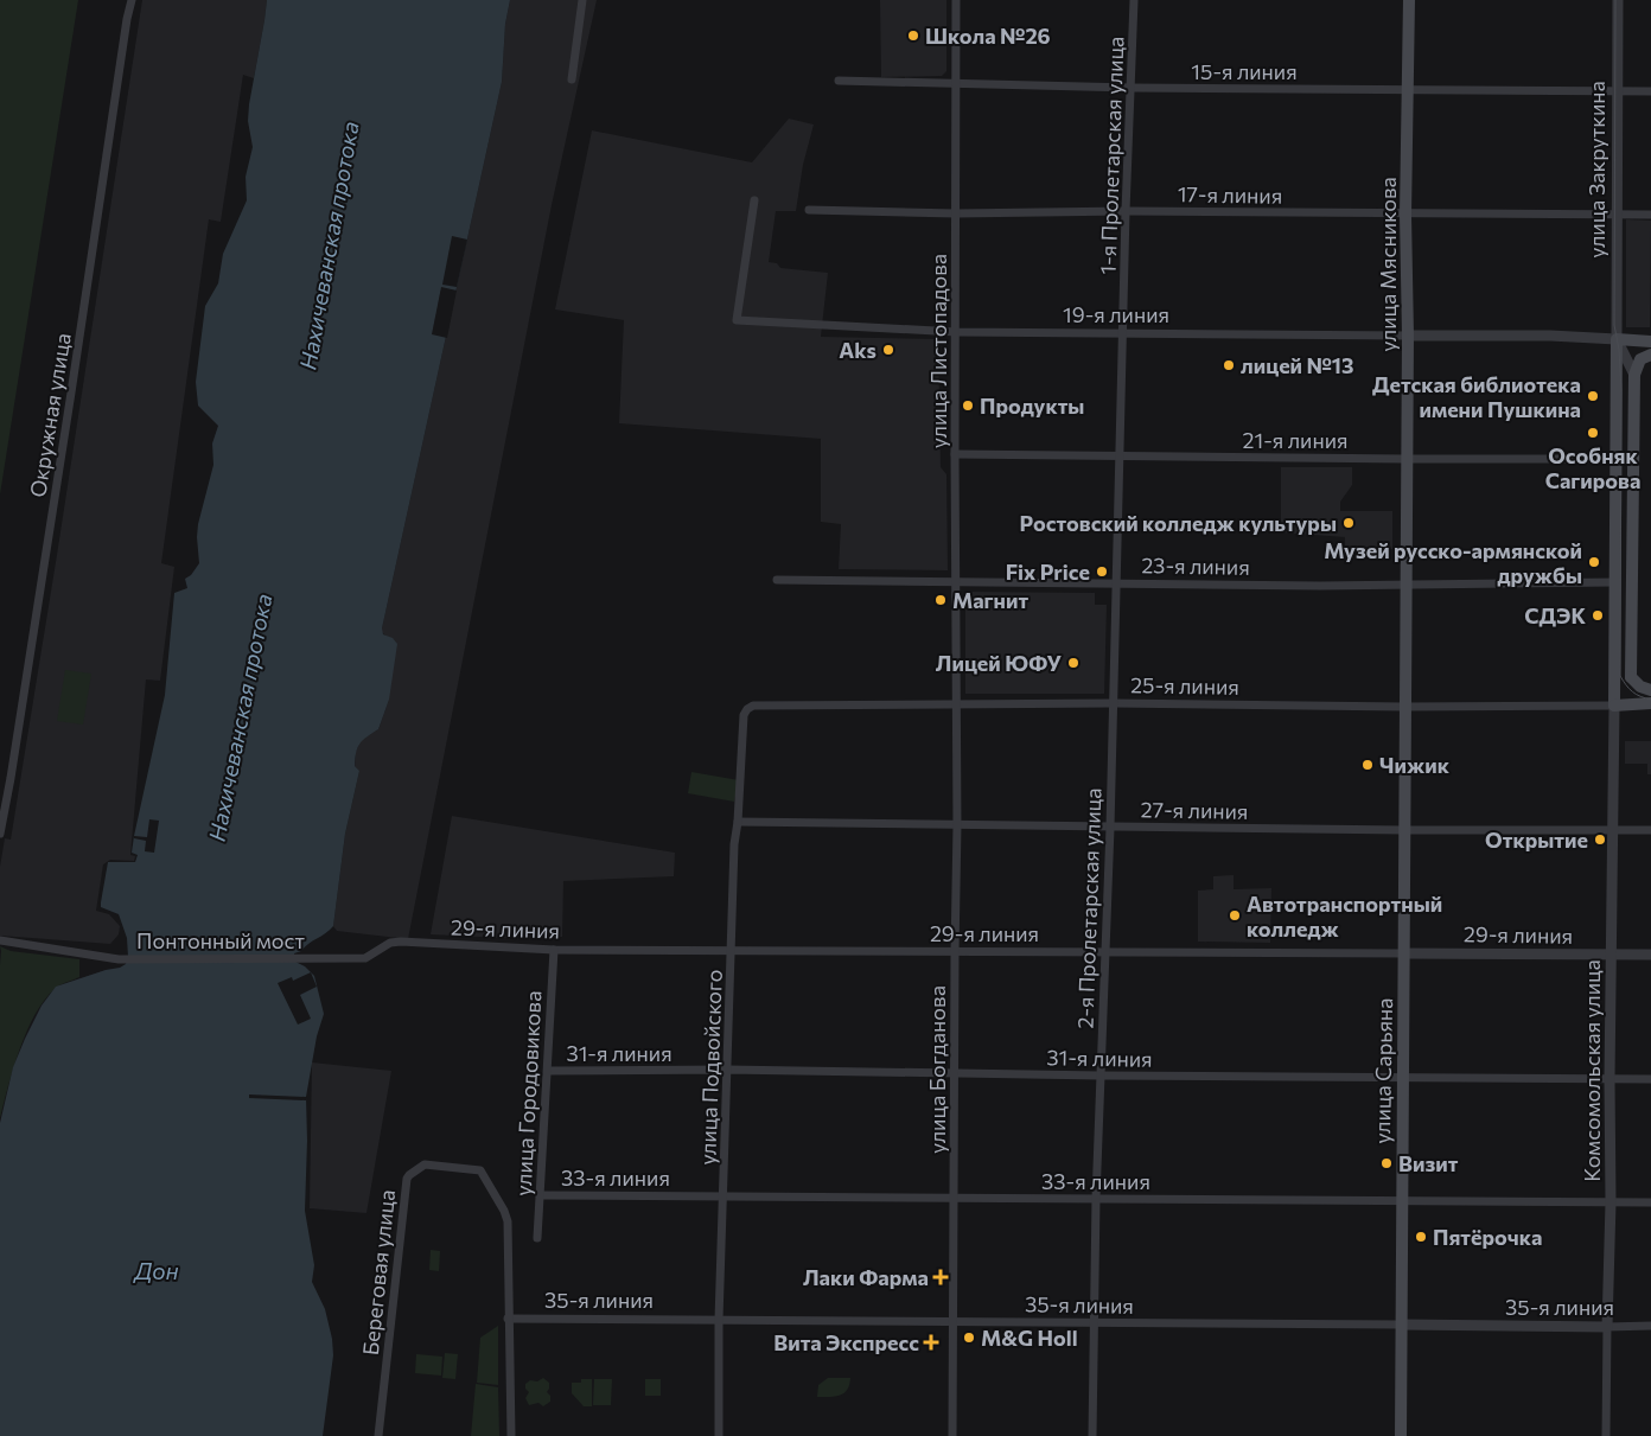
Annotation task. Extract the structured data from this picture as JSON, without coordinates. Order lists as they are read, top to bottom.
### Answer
{
  "streets": {
    "main road": ["улица Мясникова", "улица Сарьяна"],
    "street": [
      "15-я линия",
      "1-я Пролетарская улица",
      "улица Закруткина",
      "17-я линия",
      "19-я линия",
      "улица Листопадова",
      "Окружная улица",
      "21-я линия",
      "23-я линия",
      "25-я линия",
      "27-я линия",
      "2-я Пролетарская улица",
      "29-я линия",
      "Понтонный мост",
      "31-я линия",
      "улица Подвойского",
      "улица Богданова",
      "Комсомольская улица",
      "улица Городовикова",
      "33-я линия",
      "Береговая улица",
      "35-я линия"
    ]
  },
  "crossings": [
    ["15-я линия", "1-я Пролетарская улица"],
    ["15-я линия", "улица Закруткина"],
    ["15-я линия", "улица Мясникова"],
    ["15-я линия", "улица Листопадова"],
    ["1-я Пролетарская улица", "17-я линия"],
    ["1-я Пролетарская улица", "19-я линия"],
    ["1-я Пролетарская улица", "21-я линия"],
    ["1-я Пролетарская улица", "23-я линия"],
    ["1-я Пролетарская улица", "25-я линия"],
    ["1-я Пролетарская улица", "2-я Пролетарская улица"],
    ["улица Закруткина", "17-я линия"],
    ["улица Закруткина", "19-я линия"],
    ["17-я линия", "улица Мясникова"],
    ["17-я линия", "улица Листопадова"],
    ["улица Мясникова", "19-я линия"],
    ["улица Мясникова", "21-я линия"],
    ["улица Мясникова", "23-я линия"],
    ["улица Мясникова", "25-я линия"],
    ["улица Мясникова", "улица Сарьяна"],
    ["19-я линия", "улица Листопадова"],
    ["улица Листопадова", "21-я линия"],
    ["улица Листопадова", "23-я линия"],
    ["улица Листопадова", "25-я линия"],
    ["улица Листопадова", "улица Богданова"],
    ["25-я линия", "2-я Пролетарская улица"],
    ["25-я линия", "улица Подвойского"],
    ["25-я линия", "улица Богданова"],
    ["25-я линия", "улица Сарьяна"],
    ["25-я линия", "Комсомольская улица"],
    ["27-я линия", "2-я Пролетарская улица"],
    ["27-я линия", "улица Подвойского"],
    ["27-я линия", "улица Богданова"],
    ["27-я линия", "улица Сарьяна"],
    ["27-я линия", "Комсомольская улица"],
    ["2-я Пролетарская улица", "29-я линия"],
    ["2-я Пролетарская улица", "31-я линия"],
    ["2-я Пролетарская улица", "33-я линия"],
    ["2-я Пролетарская улица", "35-я линия"],
    ["29-я линия", "Понтонный мост"],
    ["29-я линия", "улица Подвойского"],
    ["29-я линия", "улица Богданова"],
    ["29-я линия", "улица Сарьяна"],
    ["29-я линия", "Комсомольская улица"],
    ["29-я линия", "улица Городовикова"],
    ["31-я линия", "улица Подвойского"],
    ["31-я линия", "улица Богданова"],
    ["31-я линия", "улица Сарьяна"],
    ["31-я линия", "Комсомольская улица"],
    ["31-я линия", "улица Городовикова"],
    ["улица Подвойского", "33-я линия"],
    ["улица Подвойского", "35-я линия"],
    ["улица Богданова", "33-я линия"],
    ["улица Богданова", "35-я линия"],
    ["улица Сарьяна", "33-я линия"],
    ["улица Сарьяна", "35-я линия"],
    ["Комсомольская улица", "33-я линия"],
    ["Комсомольская улица", "35-я линия"],
    ["улица Городовикова", "33-я линия"],
    ["улица Городовикова", "Береговая улица"],
    ["улица Городовикова", "35-я линия"]
  ],
  "water": ["Нахичеванская протока", "Дон"],
  "places": {
    "other": [
      "Школа №26",
      "Aks",
      "лицей №13",
      "Детская библиотека имени Пушкина",
      "Продукты",
      "Особняк Сагирова",
      "Ростовский колледж культуры",
      "Музей русско-армянской дружбы",
      "Fix Price",
      "Магнит",
      "СДЭК",
      "Лицей ЮФУ",
      "Чижик",
      "Открытие",
      "Автотранспортный колледж",
      "Визит",
      "Пятёрочка",
      "M&G Holl"
    ],
    "health": ["Лаки Фарма", "Вита Экспресс"]
  }
}
